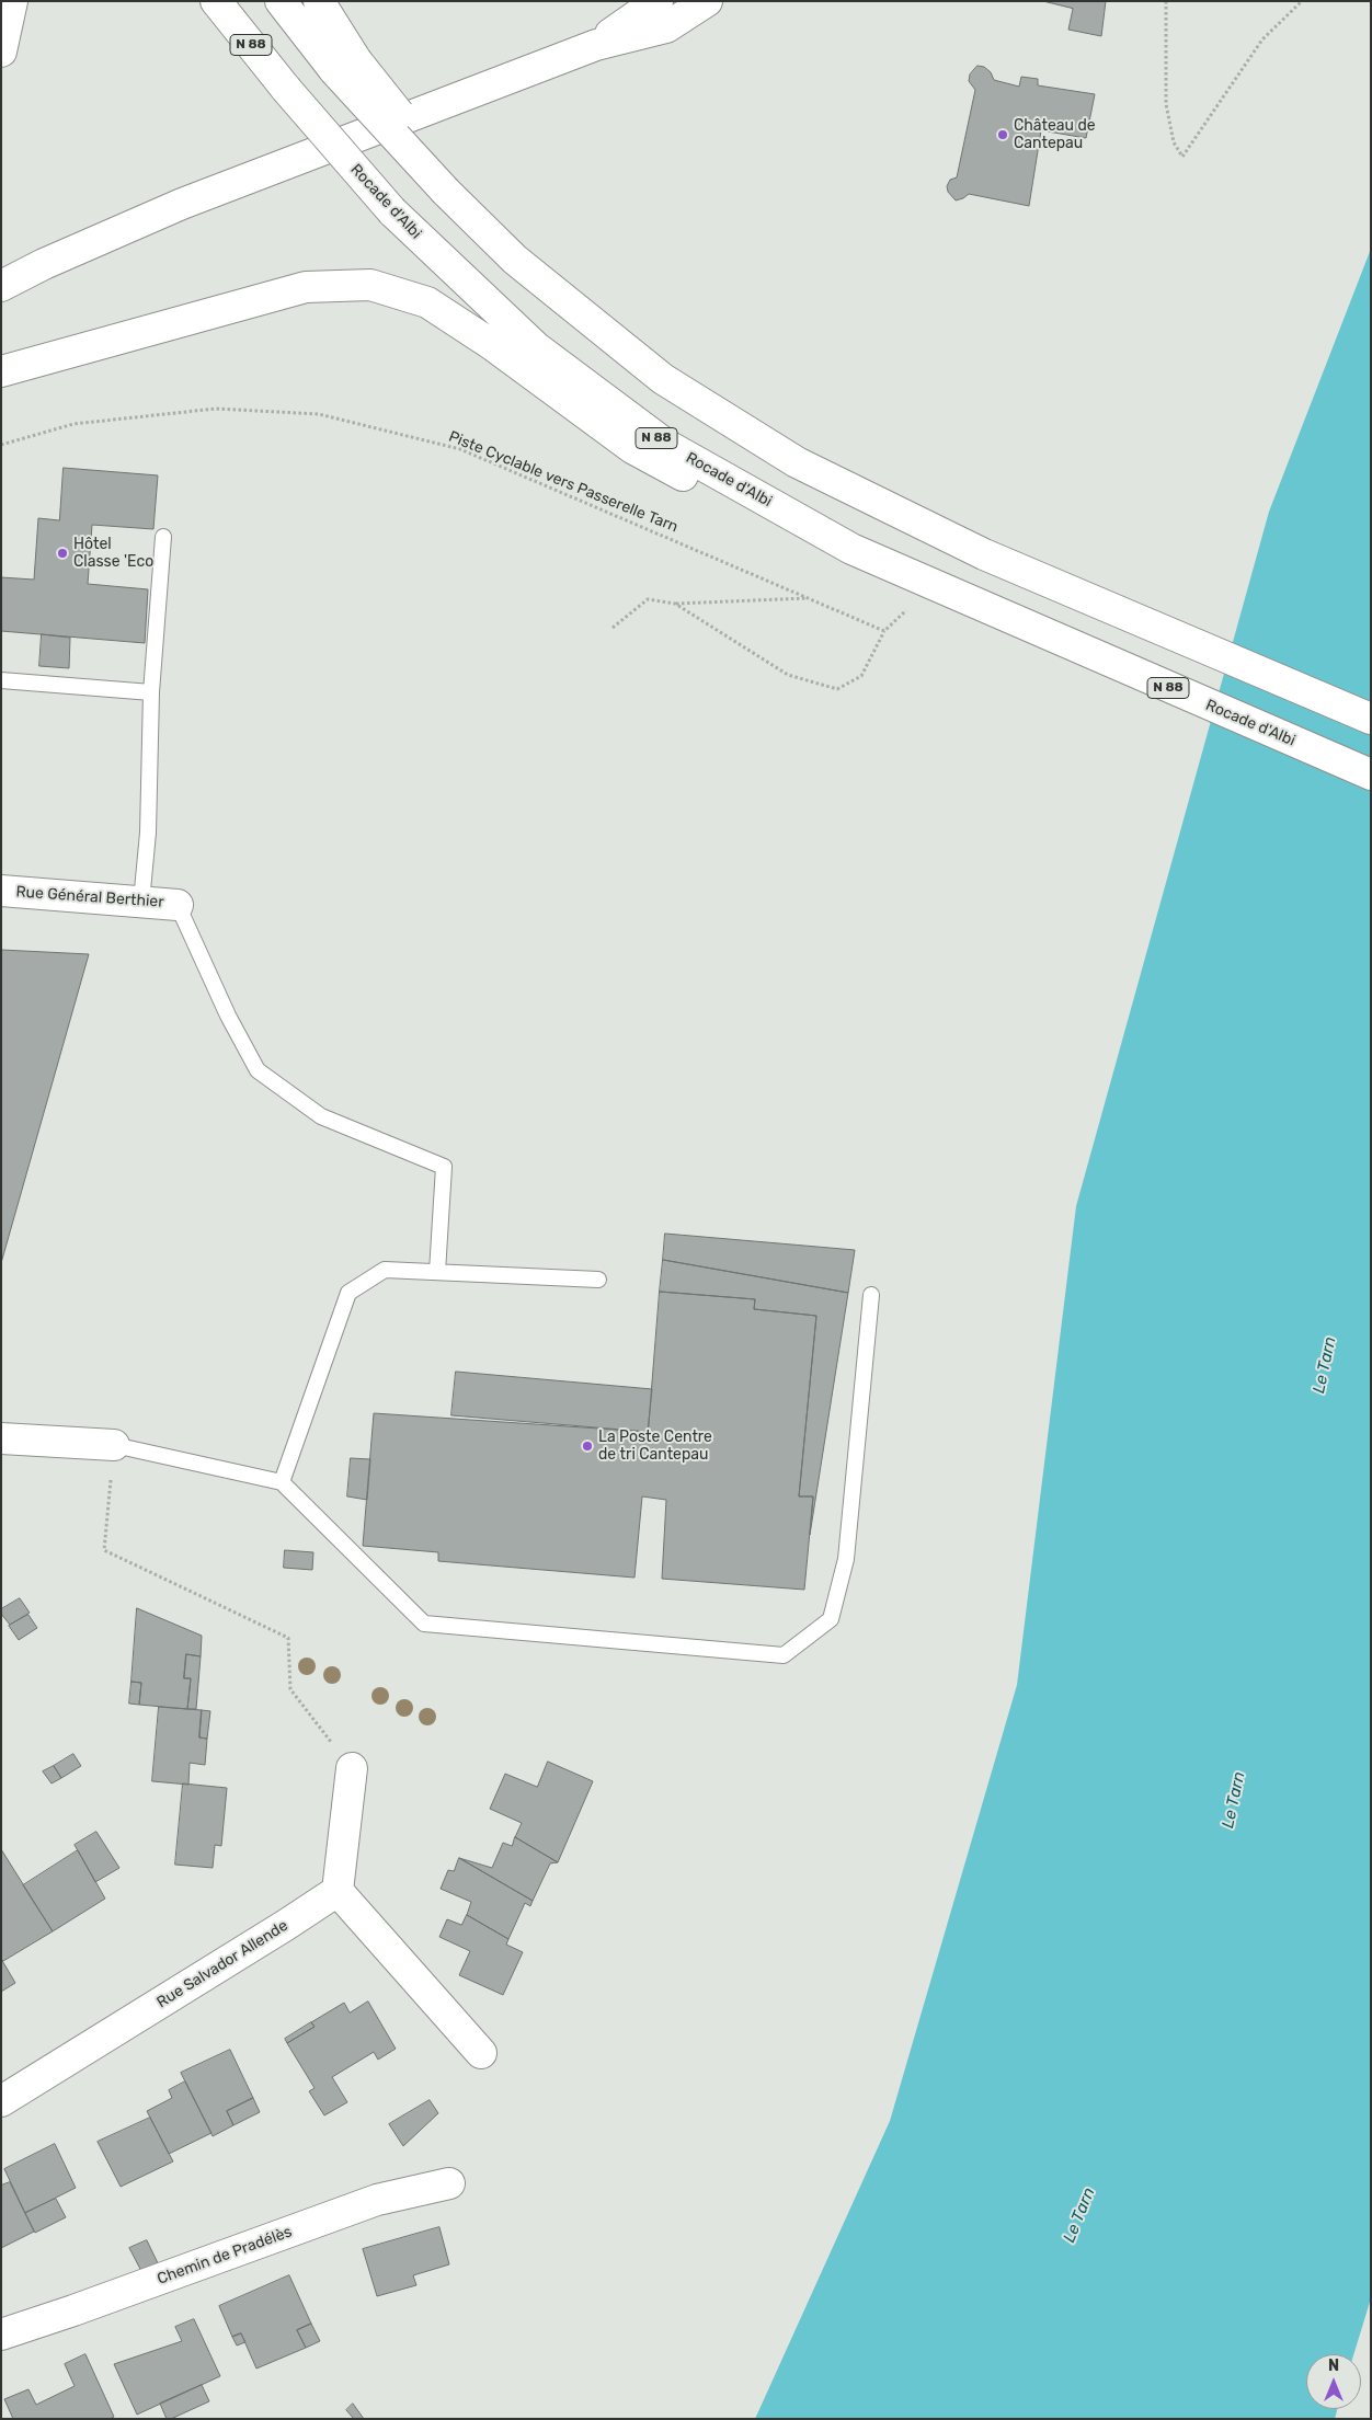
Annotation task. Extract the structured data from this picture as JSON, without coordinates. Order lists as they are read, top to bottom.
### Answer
{
  "streets": {
    "main road": [
      "N 88",
      "Rocade d'Albi",
      "Rue Général Berthier",
      "Rue Salvador Allende",
      "Chemin de Pradélès"
    ],
    "path": ["Piste Cyclable vers Passerelle Tarn"]
  },
  "water": ["Le Tarn"],
  "places": ["Château de Cantepau", "Hôtel Classe 'Eco", "La Poste Centre de tri Cantepau"],
  "north": "top"
}
